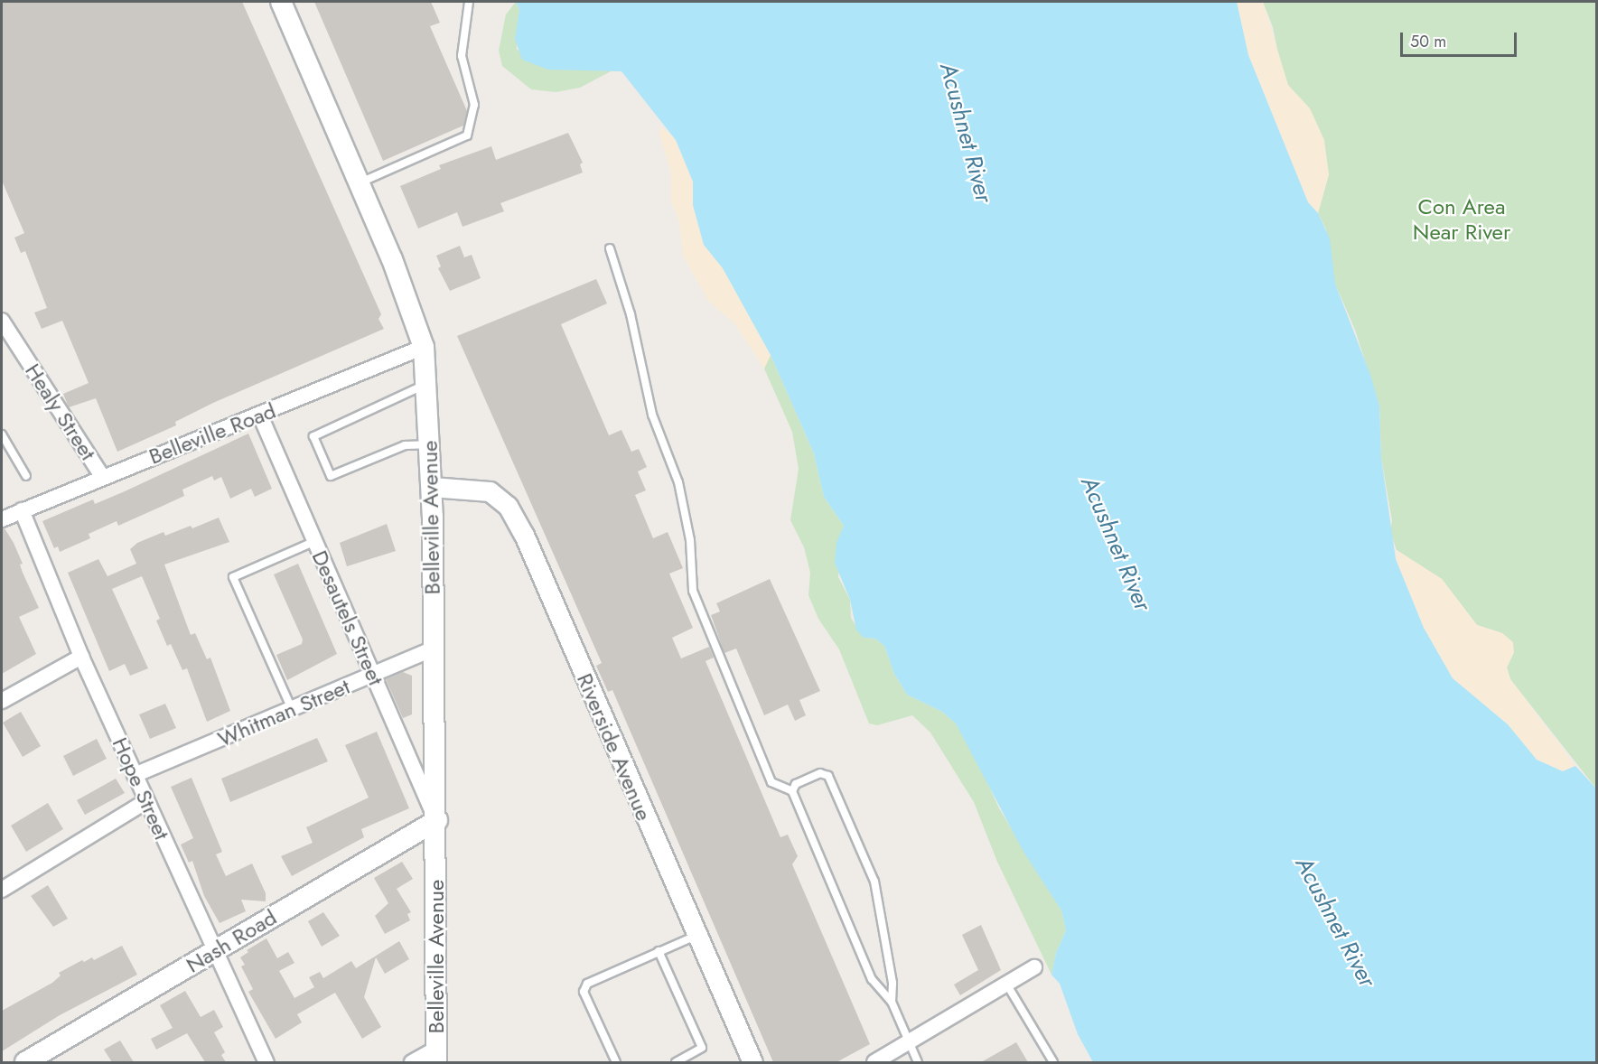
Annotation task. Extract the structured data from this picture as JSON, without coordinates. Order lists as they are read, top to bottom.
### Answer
{
  "streets": {
    "main road": ["Belleville Avenue", "Nash Road"],
    "street": [
      "Healy Street",
      "Belleville Road",
      "Desautels Street",
      "Whitman Street",
      "Riverside Avenue",
      "Hope Street"
    ]
  },
  "crossings": [
    ["Healy Street", "Belleville Road"],
    ["Belleville Road", "Belleville Avenue"],
    ["Belleville Road", "Desautels Street"],
    ["Belleville Road", "Hope Street"],
    ["Belleville Avenue", "Desautels Street"],
    ["Belleville Avenue", "Whitman Street"],
    ["Belleville Avenue", "Riverside Avenue"],
    ["Belleville Avenue", "Nash Road"],
    ["Desautels Street", "Whitman Street"],
    ["Desautels Street", "Nash Road"],
    ["Whitman Street", "Hope Street"],
    ["Hope Street", "Nash Road"]
  ],
  "water": ["Acushnet River"],
  "parks": ["Con Area Near River"],
  "scale_bar": "50 m"
}
